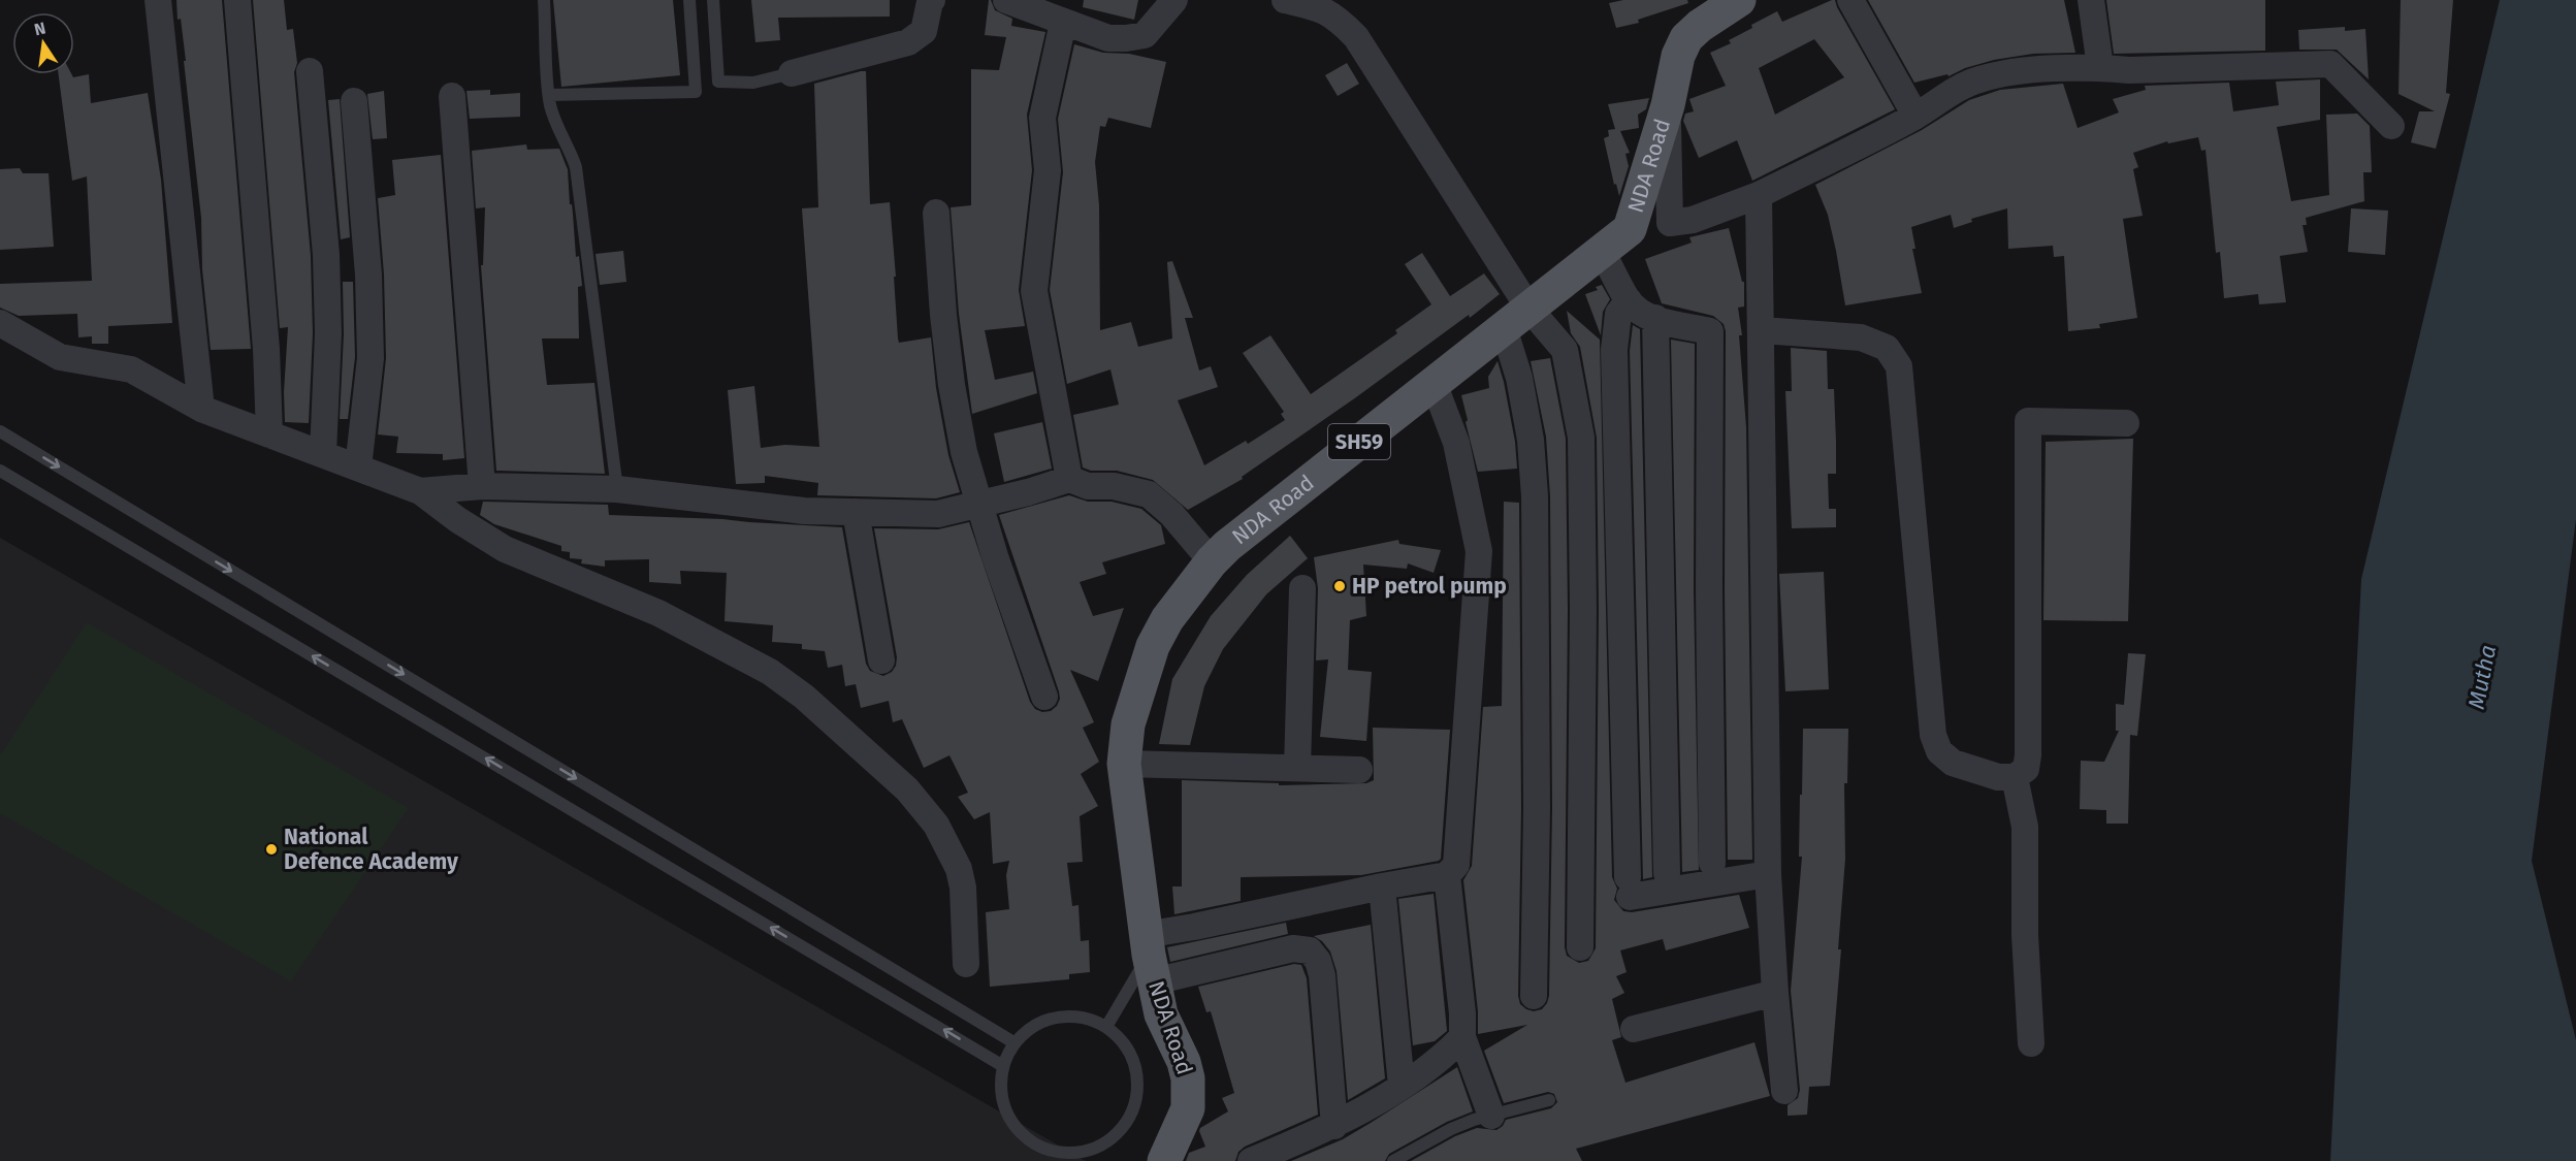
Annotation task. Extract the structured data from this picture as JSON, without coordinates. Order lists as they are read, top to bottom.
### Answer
{
  "streets": {
    "main road": ["NDA Road", "SH59"]
  },
  "water": ["Mutha"],
  "places": ["HP petrol pump", "National Defence Academy"],
  "north": "top"
}
